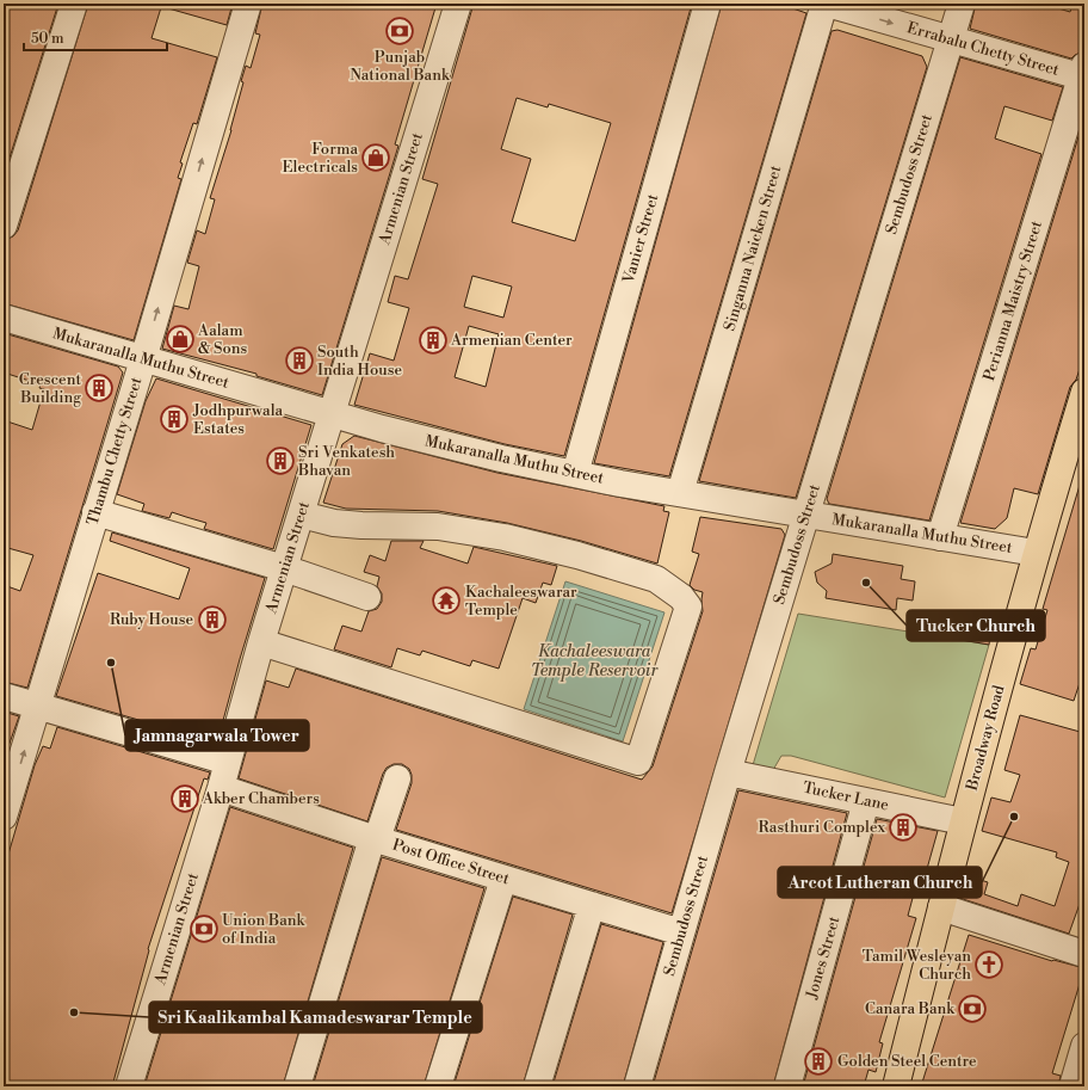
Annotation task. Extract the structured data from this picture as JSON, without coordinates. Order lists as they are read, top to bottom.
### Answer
{
  "streets": {
    "main road": ["Broadway Road"],
    "street": [
      "Errabalu Chetty Street",
      "Sembudoss Street",
      "Armenian Street",
      "Vanier Street",
      "Singanna Naicken Street",
      "Perianna Maistry Street",
      "Mukaranalla Muthu Street",
      "Thambu Chetty Street",
      "Tucker Lane",
      "Post Office Street",
      "Jones Street"
    ]
  },
  "crossings": [
    ["Errabalu Chetty Street", "Sembudoss Street"],
    ["Errabalu Chetty Street", "Singanna Naicken Street"],
    ["Errabalu Chetty Street", "Perianna Maistry Street"],
    ["Sembudoss Street", "Mukaranalla Muthu Street"],
    ["Sembudoss Street", "Tucker Lane"],
    ["Sembudoss Street", "Post Office Street"],
    ["Armenian Street", "Mukaranalla Muthu Street"],
    ["Armenian Street", "Post Office Street"],
    ["Vanier Street", "Mukaranalla Muthu Street"],
    ["Singanna Naicken Street", "Mukaranalla Muthu Street"],
    ["Perianna Maistry Street", "Mukaranalla Muthu Street"],
    ["Mukaranalla Muthu Street", "Thambu Chetty Street"],
    ["Mukaranalla Muthu Street", "Broadway Road"],
    ["Broadway Road", "Tucker Lane"],
    ["Tucker Lane", "Jones Street"]
  ],
  "one_way": ["Errabalu Chetty Street"],
  "water": ["Kachaleeswara Temple Reservoir"],
  "places": {
    "bank": ["Punjab National Bank", "Union Bank of India", "Canara Bank"],
    "shop": ["Forma Electricals", "Aalam & Sons"],
    "building": [
      "Armenian Center",
      "South India House",
      "Crescent Building",
      "Jodhpurwala Estates",
      "Sri Venkatesh Bhavan",
      "Ruby House",
      "Akber Chambers",
      "Rasthuri Complex",
      "Golden Steel Centre"
    ],
    "other": [
      "Tucker Church",
      "Jamnagarwala Tower",
      "Arcot Lutheran Church",
      "Sri Kaalikambal Kamadeswarar Temple"
    ],
    "temple": ["Kachaleeswarar Temple"],
    "church": ["Tamil Wesleyan Church"]
  },
  "scale_bar": "50 m"
}
